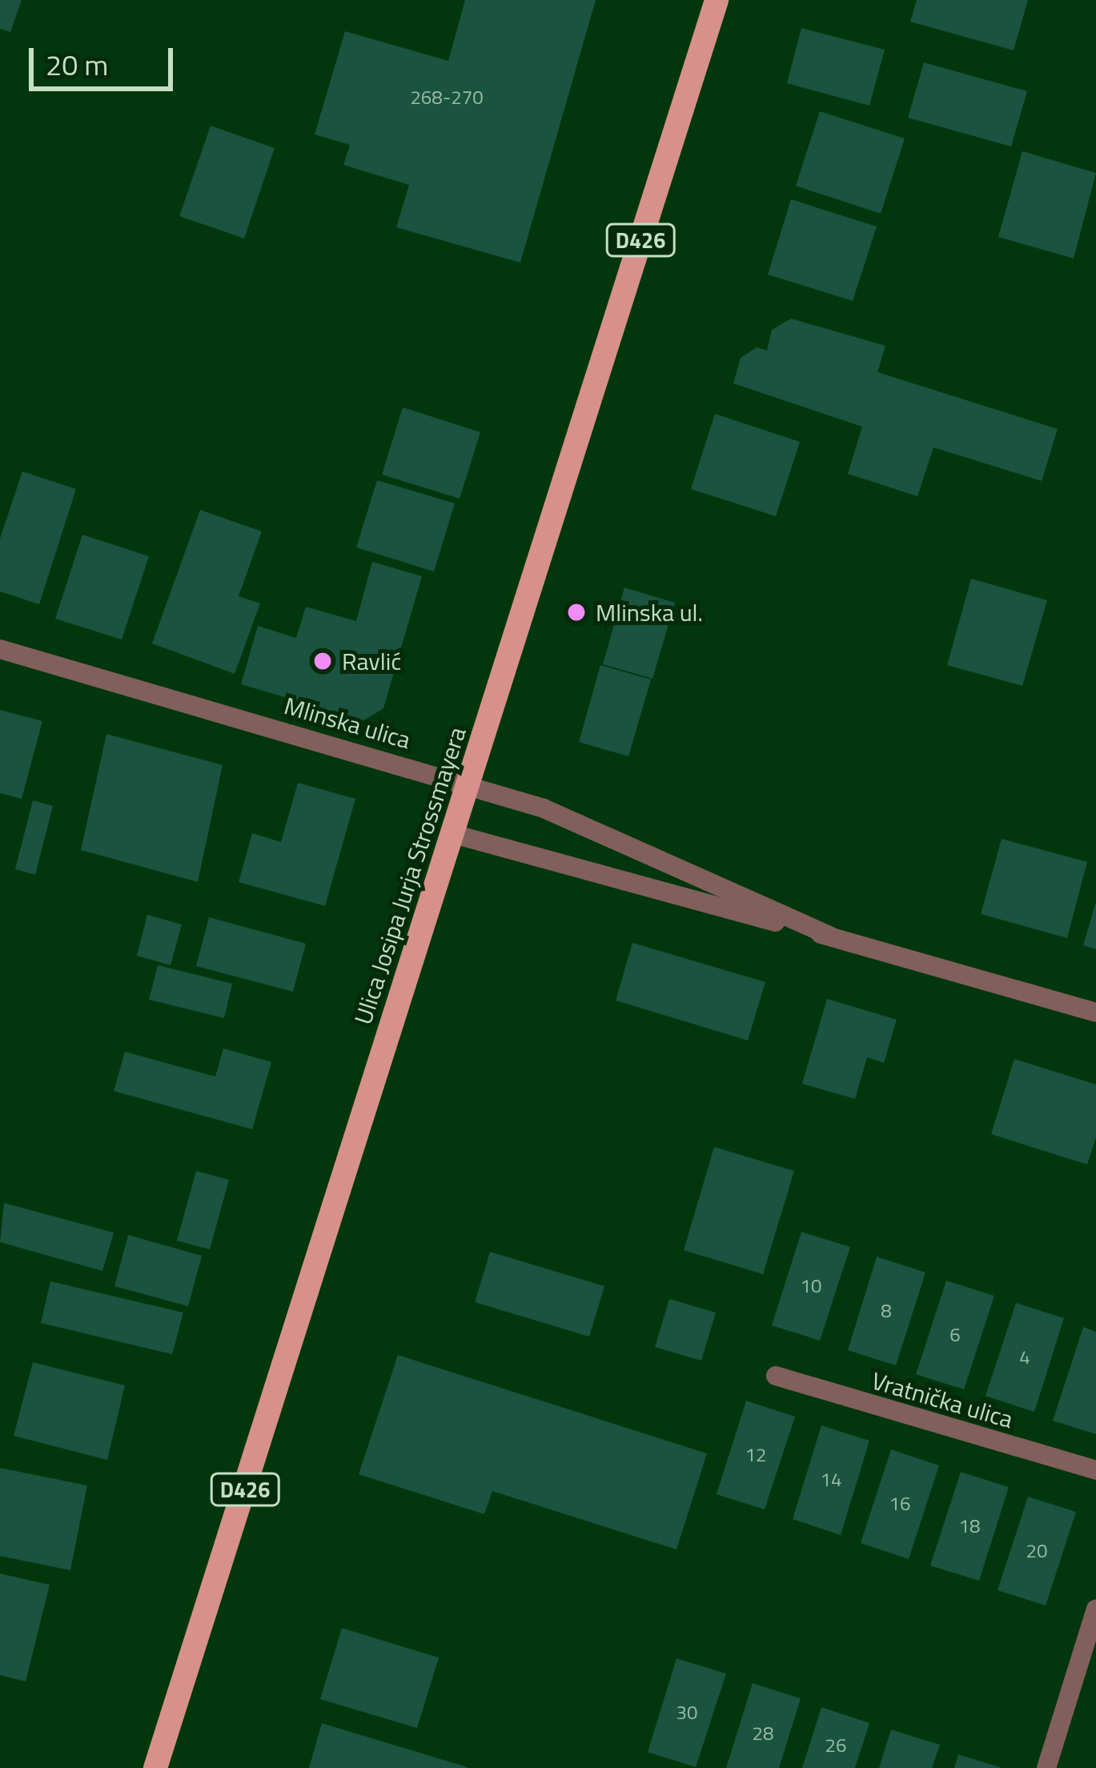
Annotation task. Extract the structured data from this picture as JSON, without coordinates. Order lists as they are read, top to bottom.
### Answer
{
  "streets": {
    "main road": ["D426", "Ulica Josipa Jurja Strossmayera"],
    "street": ["Mlinska ulica", "Vratnička ulica"]
  },
  "crossings": [
    ["Mlinska ulica", "Ulica Josipa Jurja Strossmayera"]
  ],
  "places": ["Mlinska ul.", "Ravlić"],
  "house_numbers": [
    "268-270",
    "10",
    "8",
    "6",
    "4",
    "12",
    "14",
    "16",
    "18",
    "20",
    "30",
    "28",
    "26"
  ],
  "scale_bar": "20 m"
}
